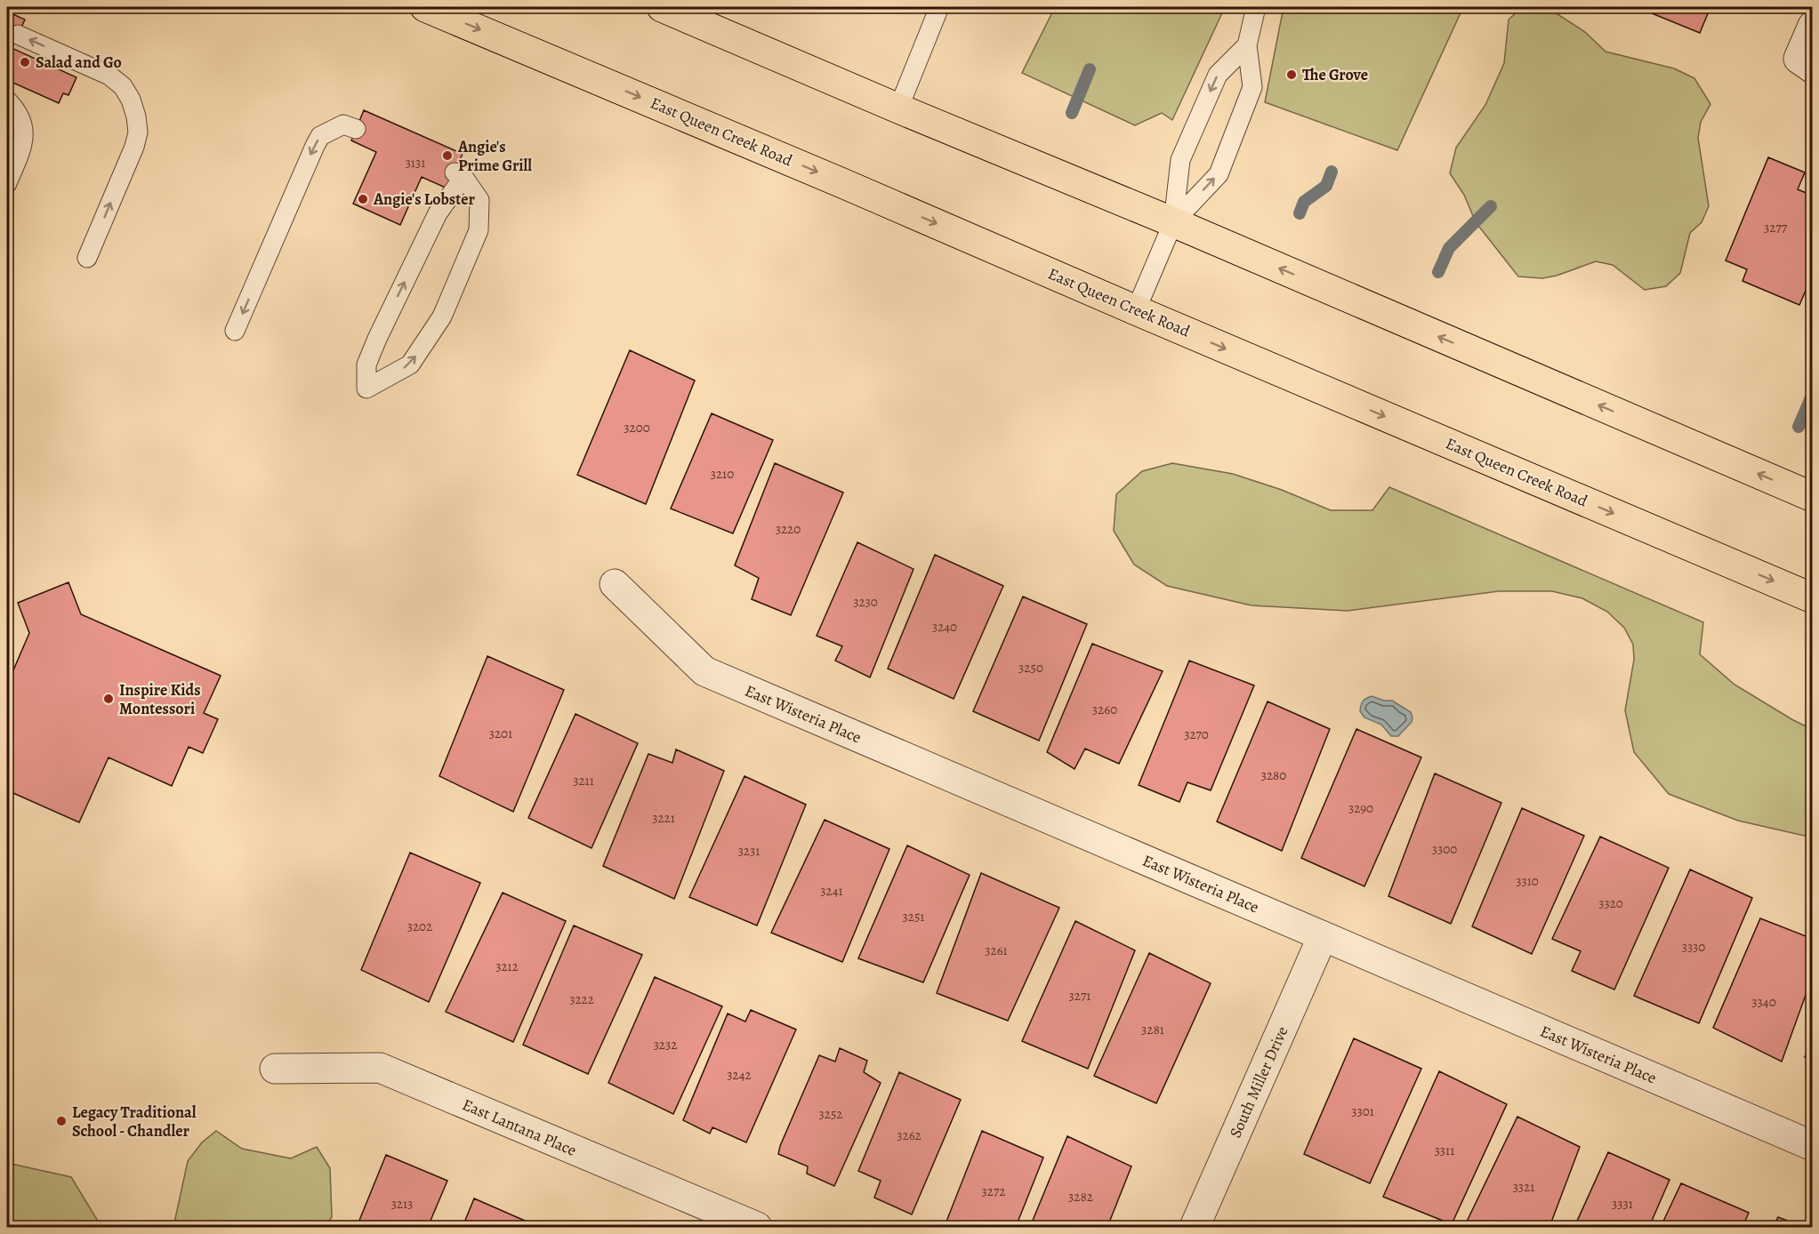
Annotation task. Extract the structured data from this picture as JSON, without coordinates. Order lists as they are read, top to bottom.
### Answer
{
  "streets": {
    "main road": ["East Queen Creek Road"],
    "street": ["East Wisteria Place", "South Miller Drive", "East Lantana Place"]
  },
  "crossings": [
    ["East Wisteria Place", "South Miller Drive"]
  ],
  "places": [
    "Salad and Go",
    "The Grove",
    "Angie's Prime Grill",
    "Angie's Lobster",
    "Inspire Kids Montessori",
    "Legacy Traditional School - Chandler"
  ],
  "house_numbers": [
    "3131",
    "3277",
    "3200",
    "3210",
    "3220",
    "3230",
    "3240",
    "3250",
    "3260",
    "3201",
    "3270",
    "3280",
    "3211",
    "3290",
    "3221",
    "3300",
    "3231",
    "3310",
    "3241",
    "3320",
    "3251",
    "3202",
    "3330",
    "3261",
    "3212",
    "3271",
    "3222",
    "3340",
    "3281",
    "3232",
    "3242",
    "3301",
    "3252",
    "3262",
    "3311",
    "3321",
    "3272",
    "3282",
    "3213",
    "3331"
  ]
}
